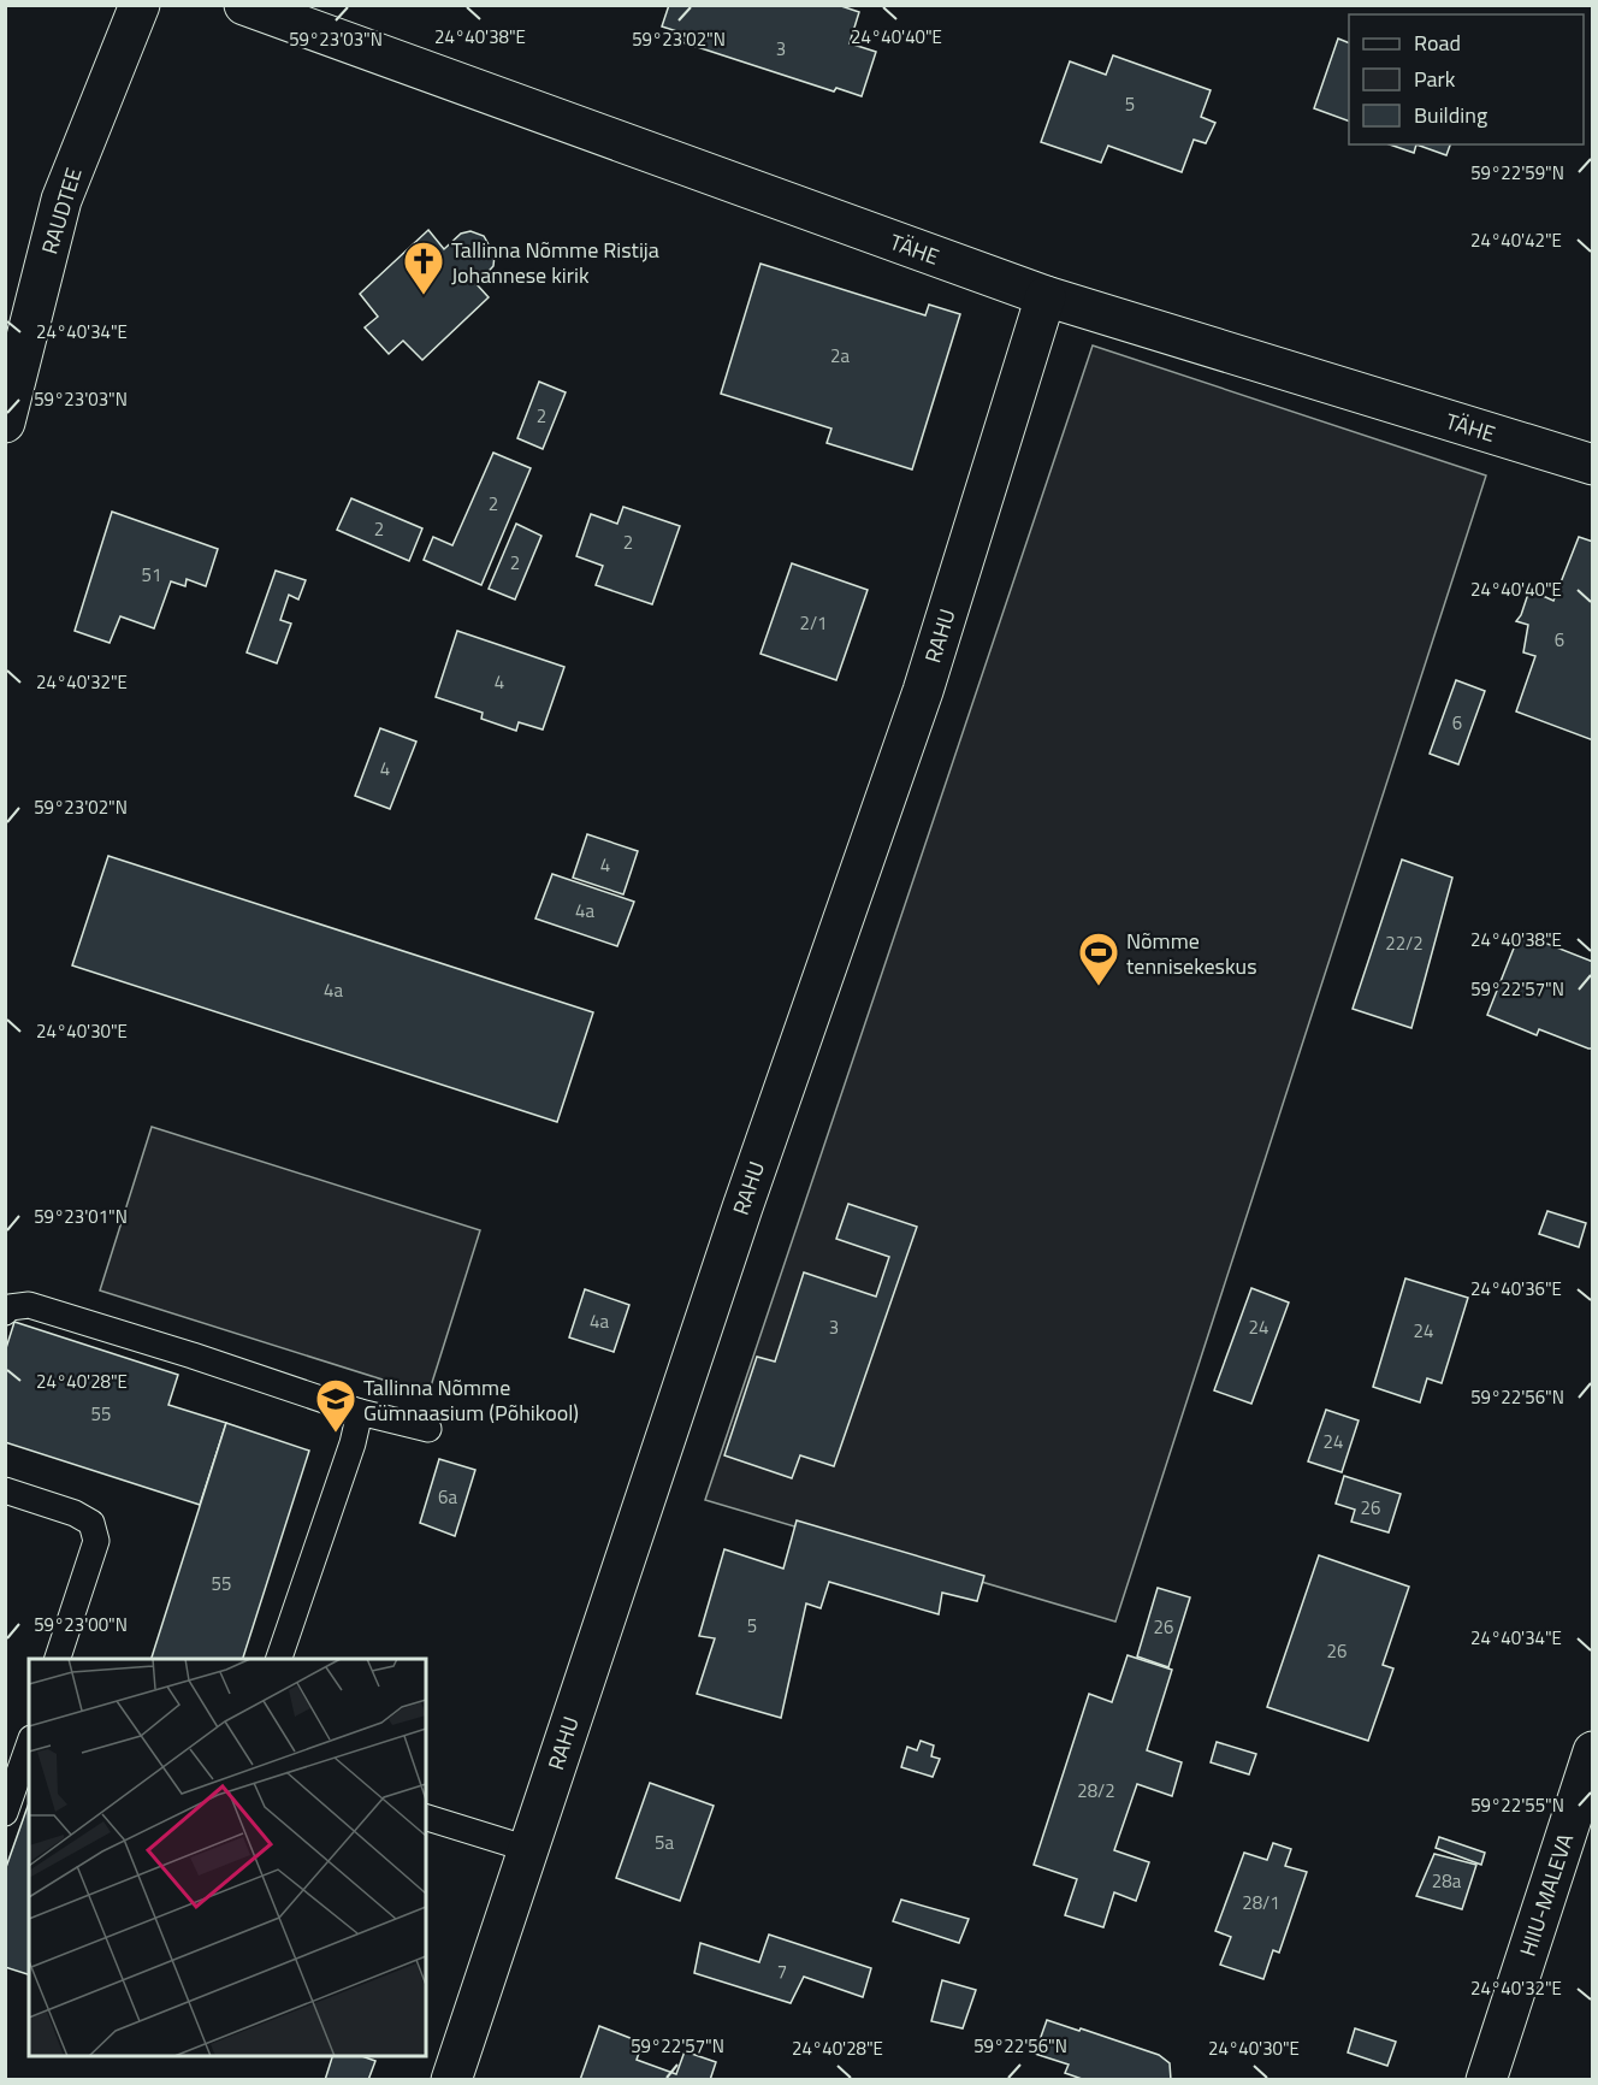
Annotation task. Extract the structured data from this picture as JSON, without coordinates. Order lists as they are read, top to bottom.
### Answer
{
  "streets": {
    "street": [
      "RAUDTEE",
      "TÄHE",
      "RAHU",
      "HIIU-MALEVA"
    ]
  },
  "crossings": [
    ["TÄHE", "RAHU"]
  ],
  "places": {
    "church": ["Tallinna Nõmme Ristija Johannese kirik"],
    "sports": ["Nõmme tennisekeskus"],
    "school or university": ["Tallinna Nõmme Gümnaasium (Põhikool)"]
  },
  "house_numbers": [
    "3",
    "5",
    "2a",
    "2",
    "2",
    "2",
    "2",
    "2",
    "51",
    "2/1",
    "6",
    "4",
    "6",
    "4",
    "4",
    "4a",
    "22/2",
    "4a",
    "4a",
    "3",
    "24",
    "24",
    "55",
    "24",
    "6a",
    "26",
    "55",
    "5",
    "26",
    "26",
    "28/2",
    "5a",
    "28a",
    "28/1",
    "7"
  ],
  "legend": ["Road", "Park", "Building"],
  "coordinates": [
    "24°40'38\"E",
    "24°40'40\"E",
    "59°23'03\"N",
    "59°23'02\"N",
    "59°22'59\"N",
    "24°40'42\"E",
    "24°40'34\"E",
    "24°40'32\"E",
    "59°22'57\"N",
    "24°40'30\"E",
    "59°23'01\"N",
    "24°40'36\"E",
    "24°40'28\"E",
    "59°22'56\"N",
    "59°23'00\"N",
    "59°22'55\"N"
  ]
}
